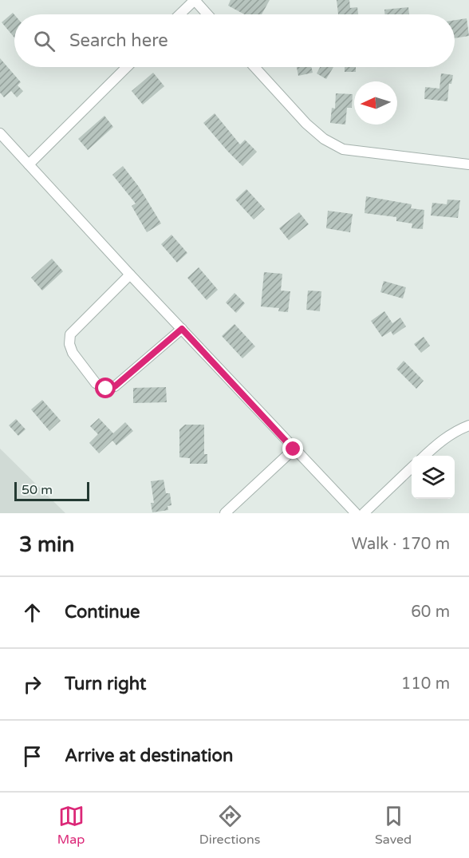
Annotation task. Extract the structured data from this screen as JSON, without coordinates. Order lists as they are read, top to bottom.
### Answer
{
  "scale_bar": "50 m",
  "north": "left",
  "page": {
    "search": "Search here",
    "scale": "50 m",
    "heading": ["3 min", "Walk · 170 m"],
    "list": [
      ["Continue", "60 m"],
      ["Turn right", "110 m"],
      "Arrive at destination"
    ],
    "nav": ["Map", "Directions", "Saved"]
  }
}
